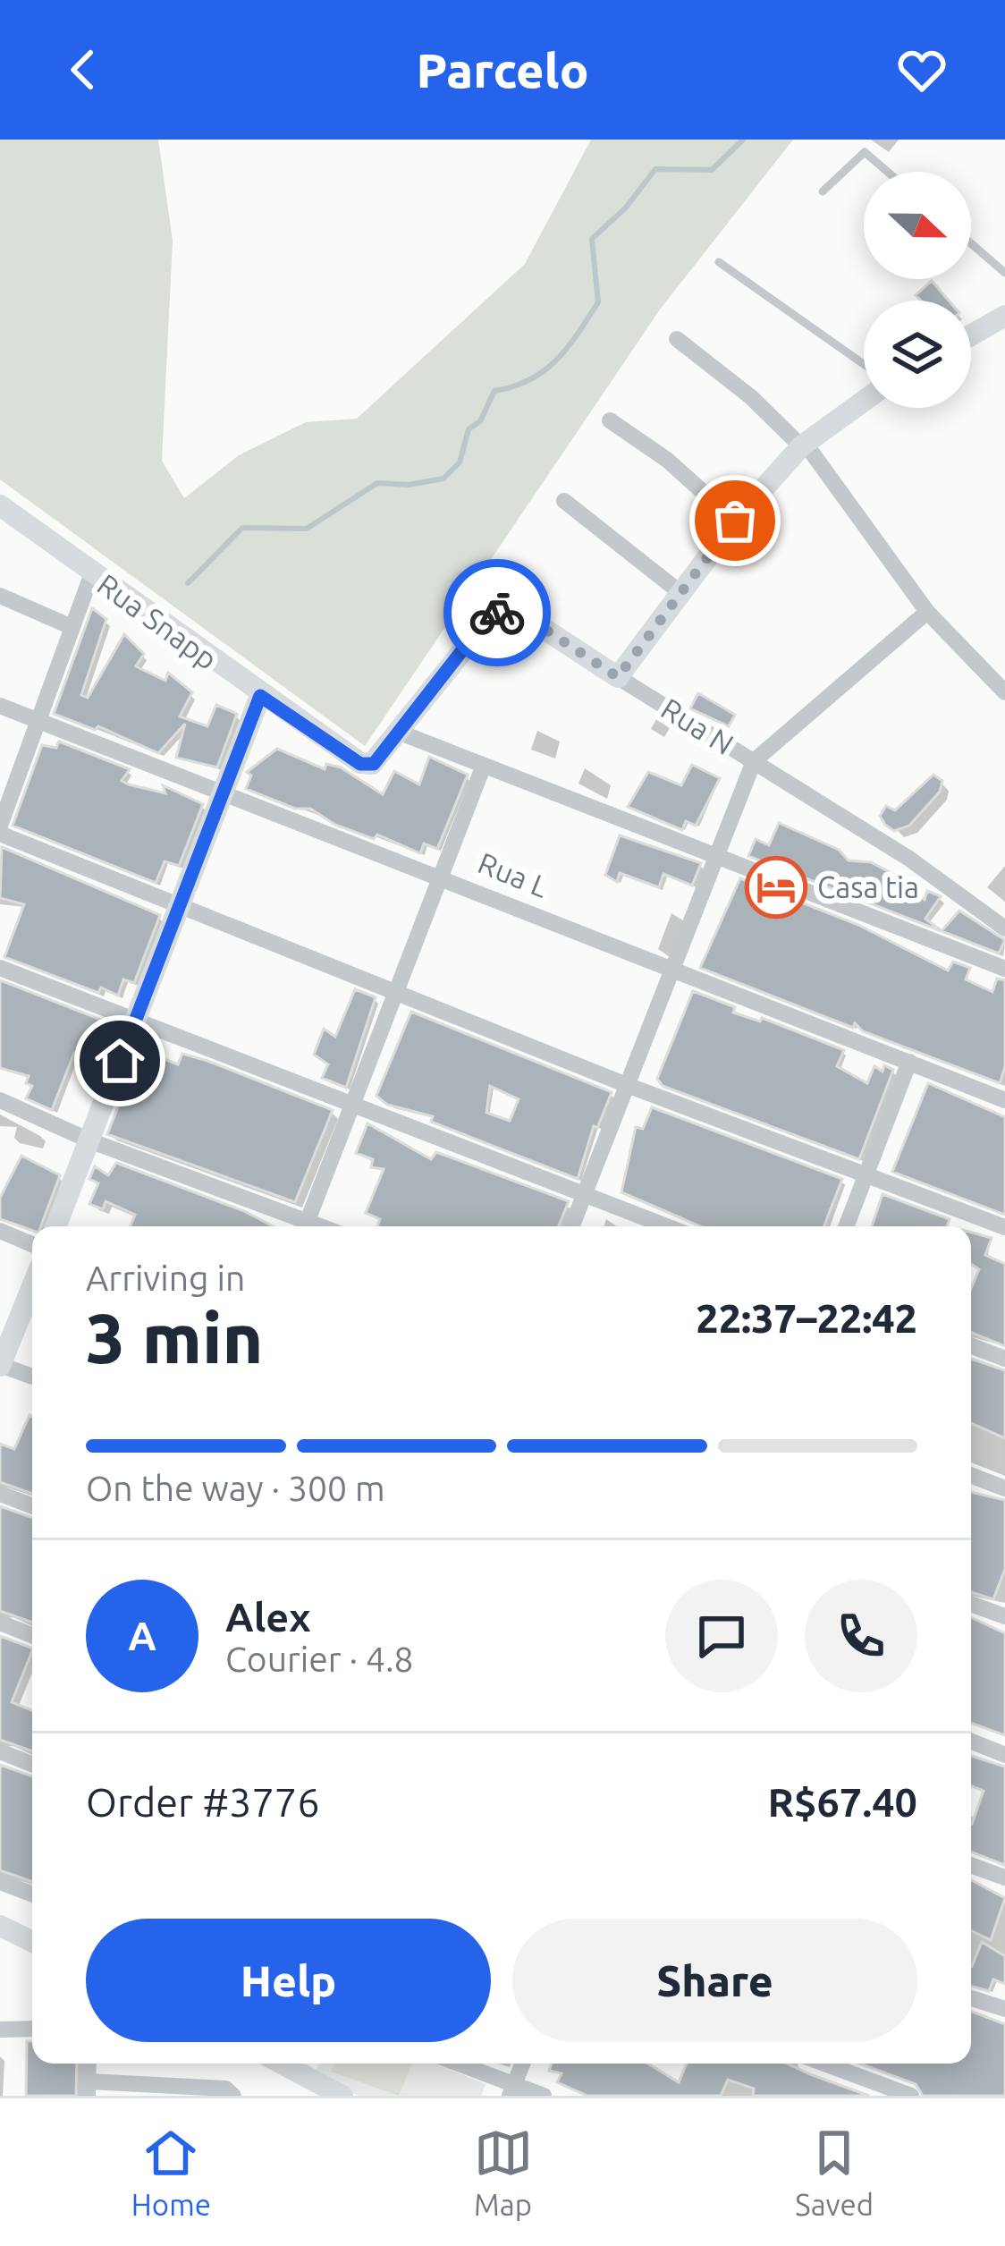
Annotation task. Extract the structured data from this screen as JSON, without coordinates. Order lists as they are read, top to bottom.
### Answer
{
  "streets": {
    "main road": ["Rua Snapp", "Rua N"],
    "street": ["Rua L"]
  },
  "crossings": [
    ["Rua Snapp", "Rua N"]
  ],
  "places": {
    "hotel": ["Casa tia"]
  },
  "north": "right",
  "page": {
    "header": "Parcelo",
    "heading": ["3 min", "Arriving in", "22:37–22:42"],
    "panel": [
      "Alex",
      "Courier · 4.8",
      "Order #3776",
      "R$67.40"
    ],
    "bar": "On the way · 300 m",
    "round": "A",
    "buttons": ["Help", "Share"],
    "tabs": ["Home", "Map", "Saved"]
  }
}
